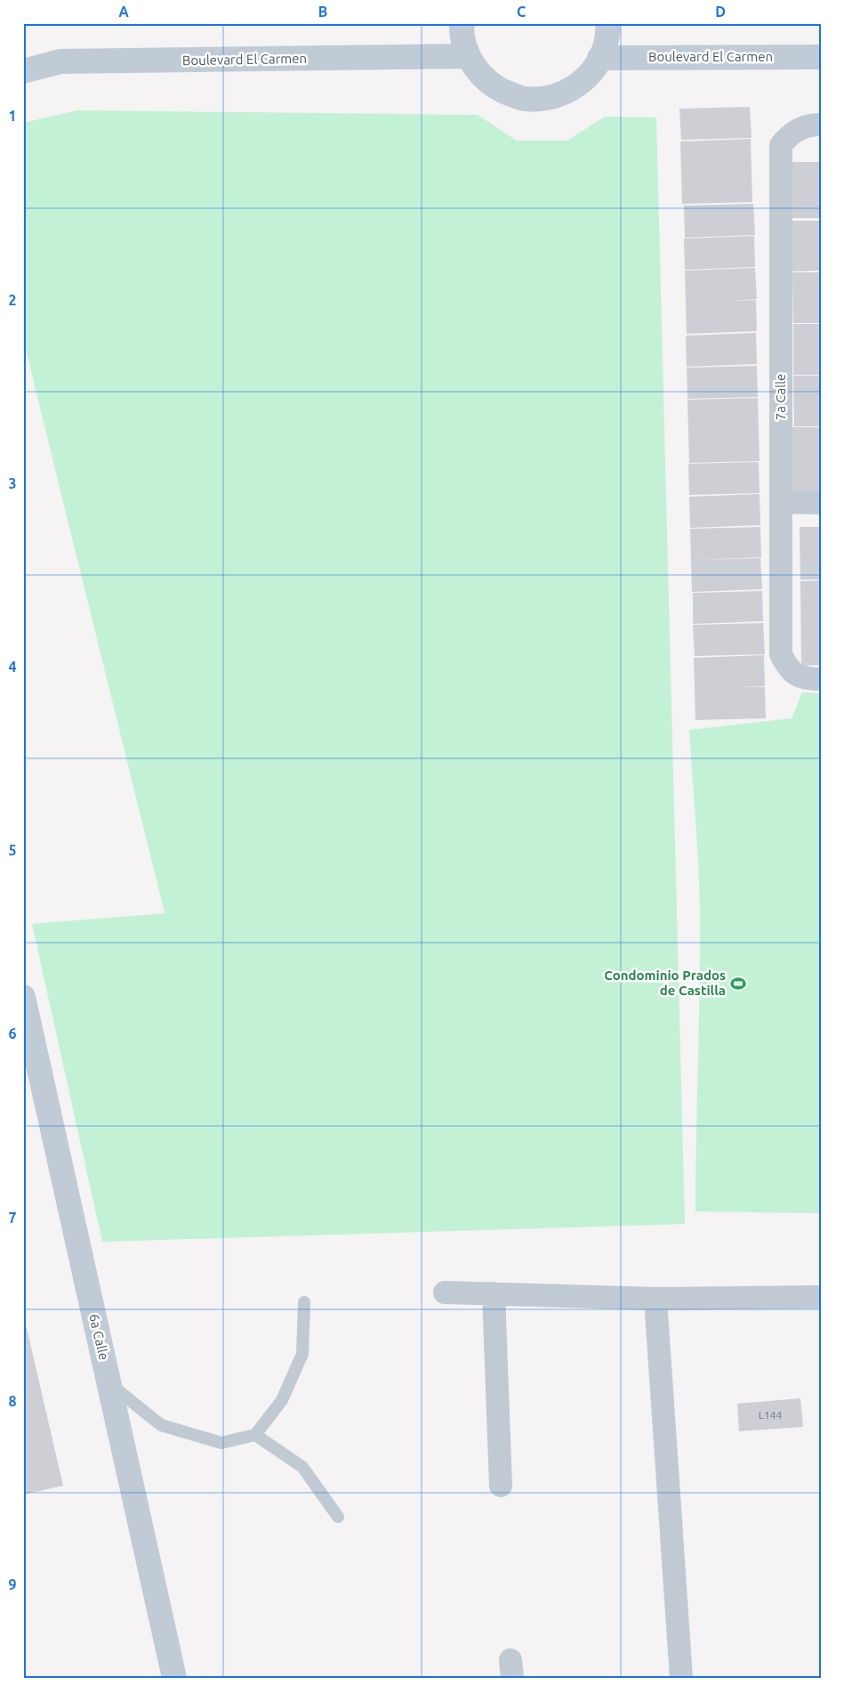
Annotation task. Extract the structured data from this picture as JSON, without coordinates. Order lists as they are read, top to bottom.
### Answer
{
  "streets": {
    "main road": ["Boulevard El Carmen", "6a Calle"],
    "street": ["7a Calle"]
  },
  "places": {
    "sports": ["Condominio Prados de Castilla"]
  },
  "house_numbers": ["L144"],
  "grid": {
    "columns": [
      "A",
      "B",
      "C",
      "D"
    ],
    "rows": [
      "1",
      "2",
      "3",
      "4",
      "5",
      "6",
      "7",
      "8",
      "9"
    ]
  }
}
